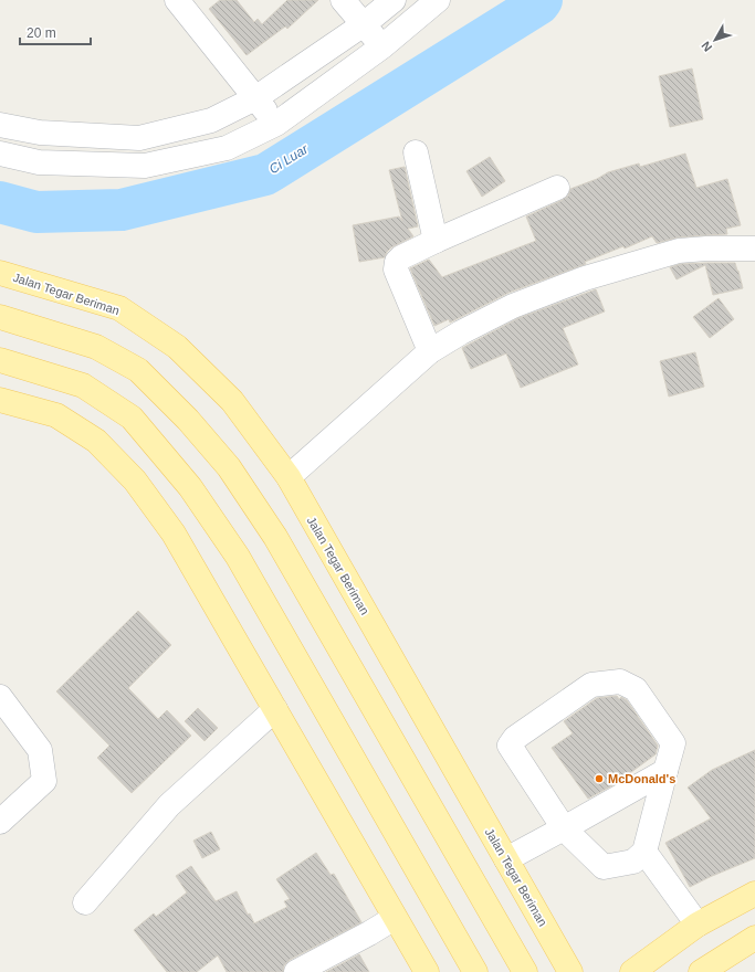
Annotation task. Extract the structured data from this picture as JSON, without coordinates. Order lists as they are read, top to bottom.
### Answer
{
  "streets": {
    "main road": ["Jalan Tegar Beriman"]
  },
  "water": ["Ci Luar"],
  "places": ["McDonald's"],
  "scale_bar": "20 m",
  "north": "bottom left"
}
